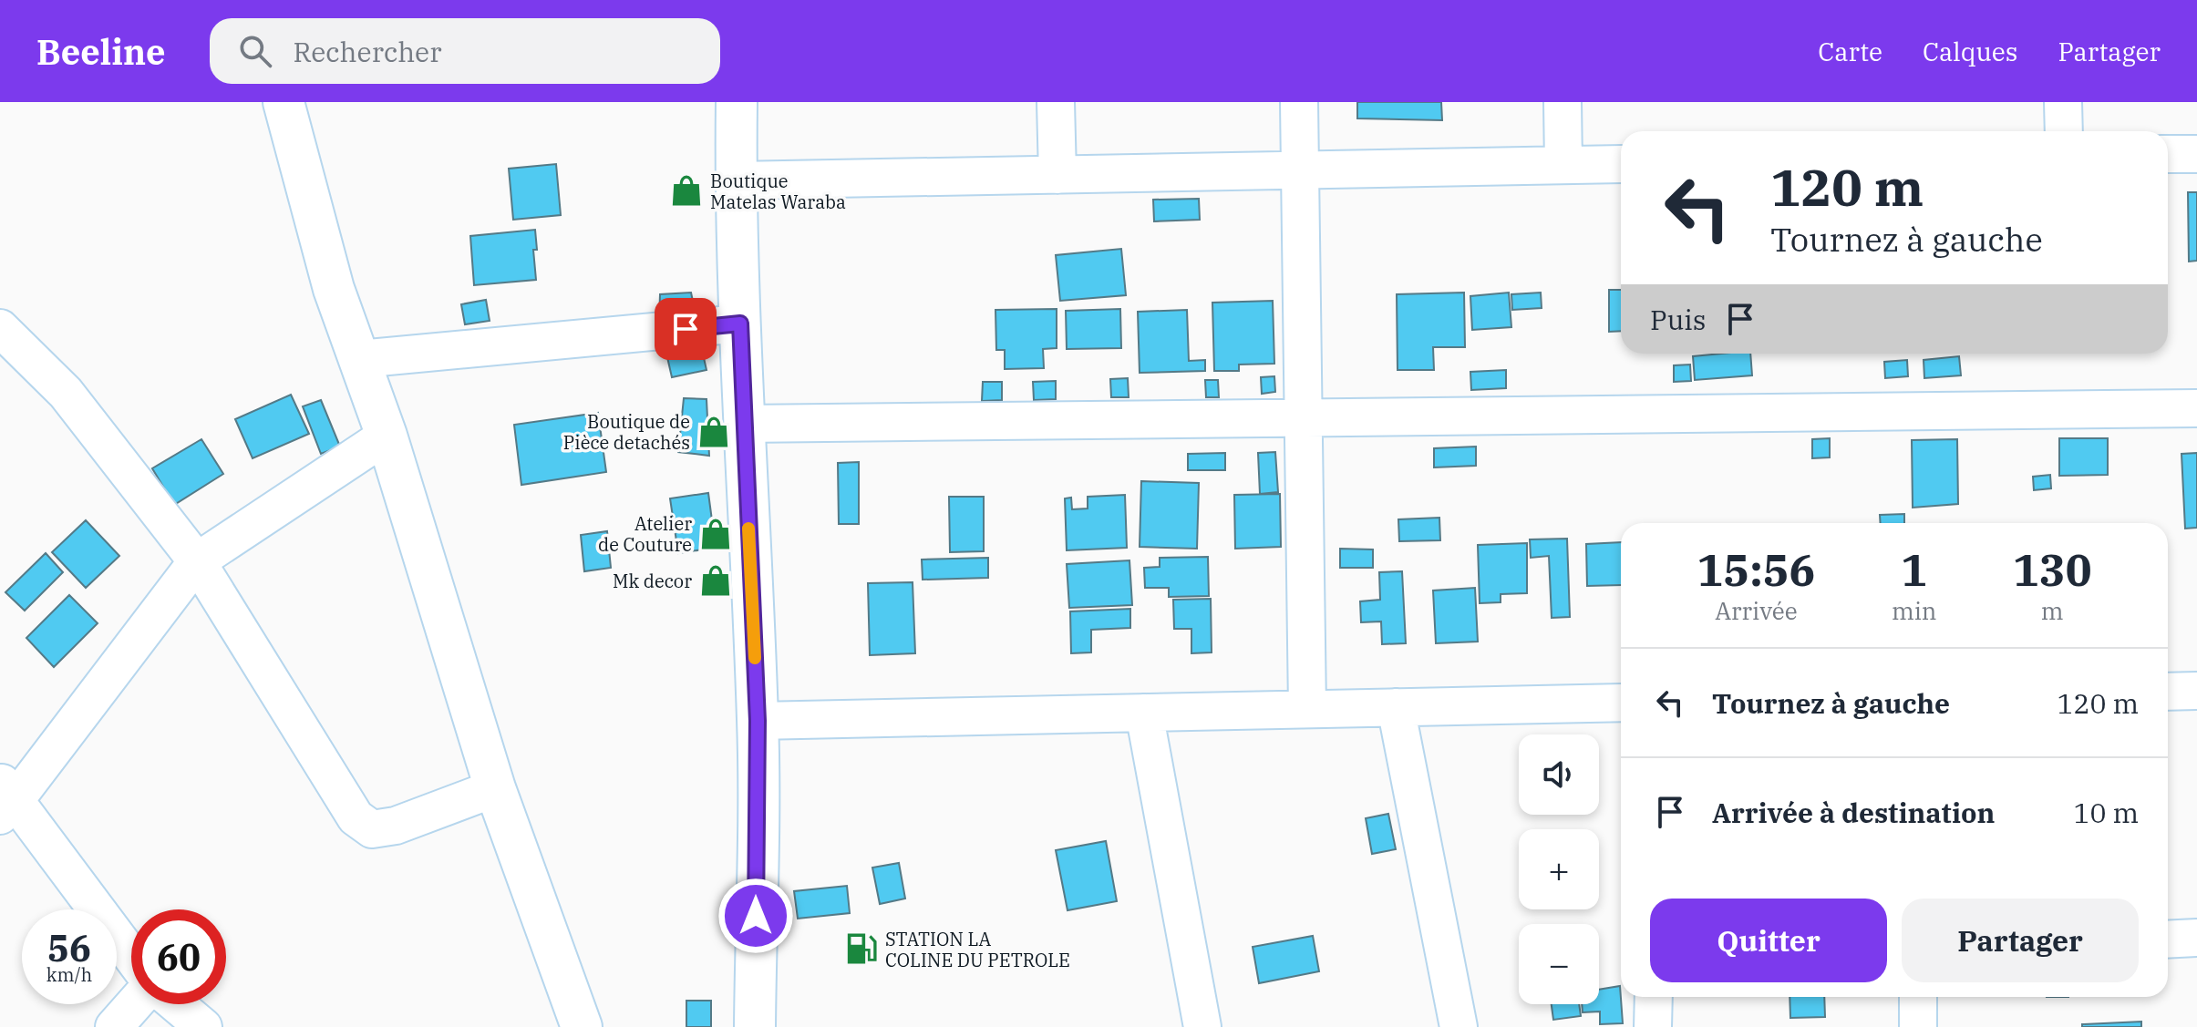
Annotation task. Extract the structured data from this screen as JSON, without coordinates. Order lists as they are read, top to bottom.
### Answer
{
  "places": {
    "shop": [
      "Boutique Matelas Waraba",
      "Boutique de Pièce detachés",
      "Atelier de Couture",
      "Mk decor"
    ],
    "fuel station": ["STATION LA COLINE DU PETROLE"]
  },
  "page": {
    "header": "Beeline",
    "search": "Rechercher",
    "nav": ["Carte", "Calques", "Partager"],
    "turn": ["120 m", "Tournez à gauche"],
    "then": "Puis",
    "eta": [
      "15:56",
      "Arrivée",
      "1",
      "min",
      "130",
      "m"
    ],
    "list": [
      {
        "name": "Tournez à gauche",
        "value": "120 m"
      },
      {
        "name": "Arrivée à destination",
        "value": "10 m"
      }
    ],
    "map_buttons": ["+", "−"],
    "buttons": ["Quitter", "Partager"],
    "speed": "56 km/h",
    "limit": "60"
  }
}
